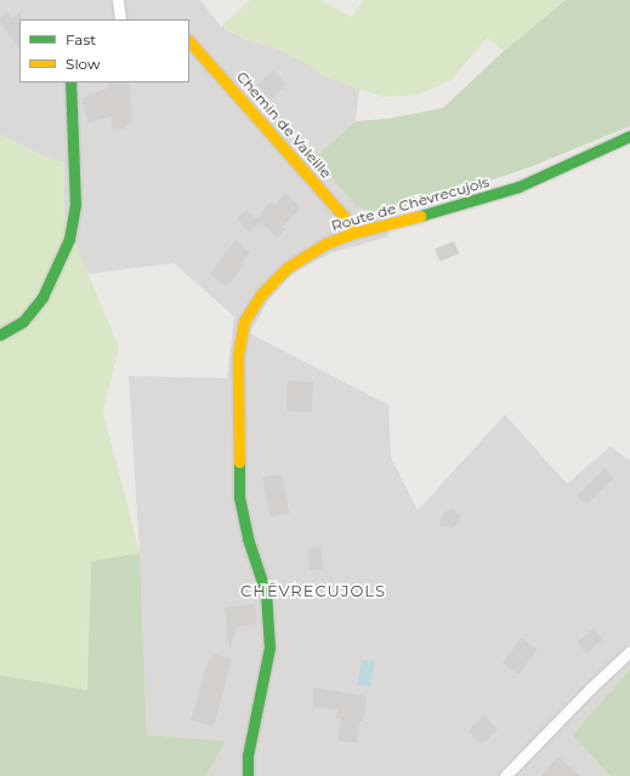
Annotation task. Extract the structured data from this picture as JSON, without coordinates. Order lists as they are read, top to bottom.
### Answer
{
  "streets": {
    "street": ["Chemin de Valeille", "Route de Chèvrecujols"]
  },
  "crossings": [
    ["Chemin de Valeille", "Route de Chèvrecujols"]
  ],
  "districts": ["CHÊVRECUJOLS"],
  "legend": ["Fast", "Slow"]
}
